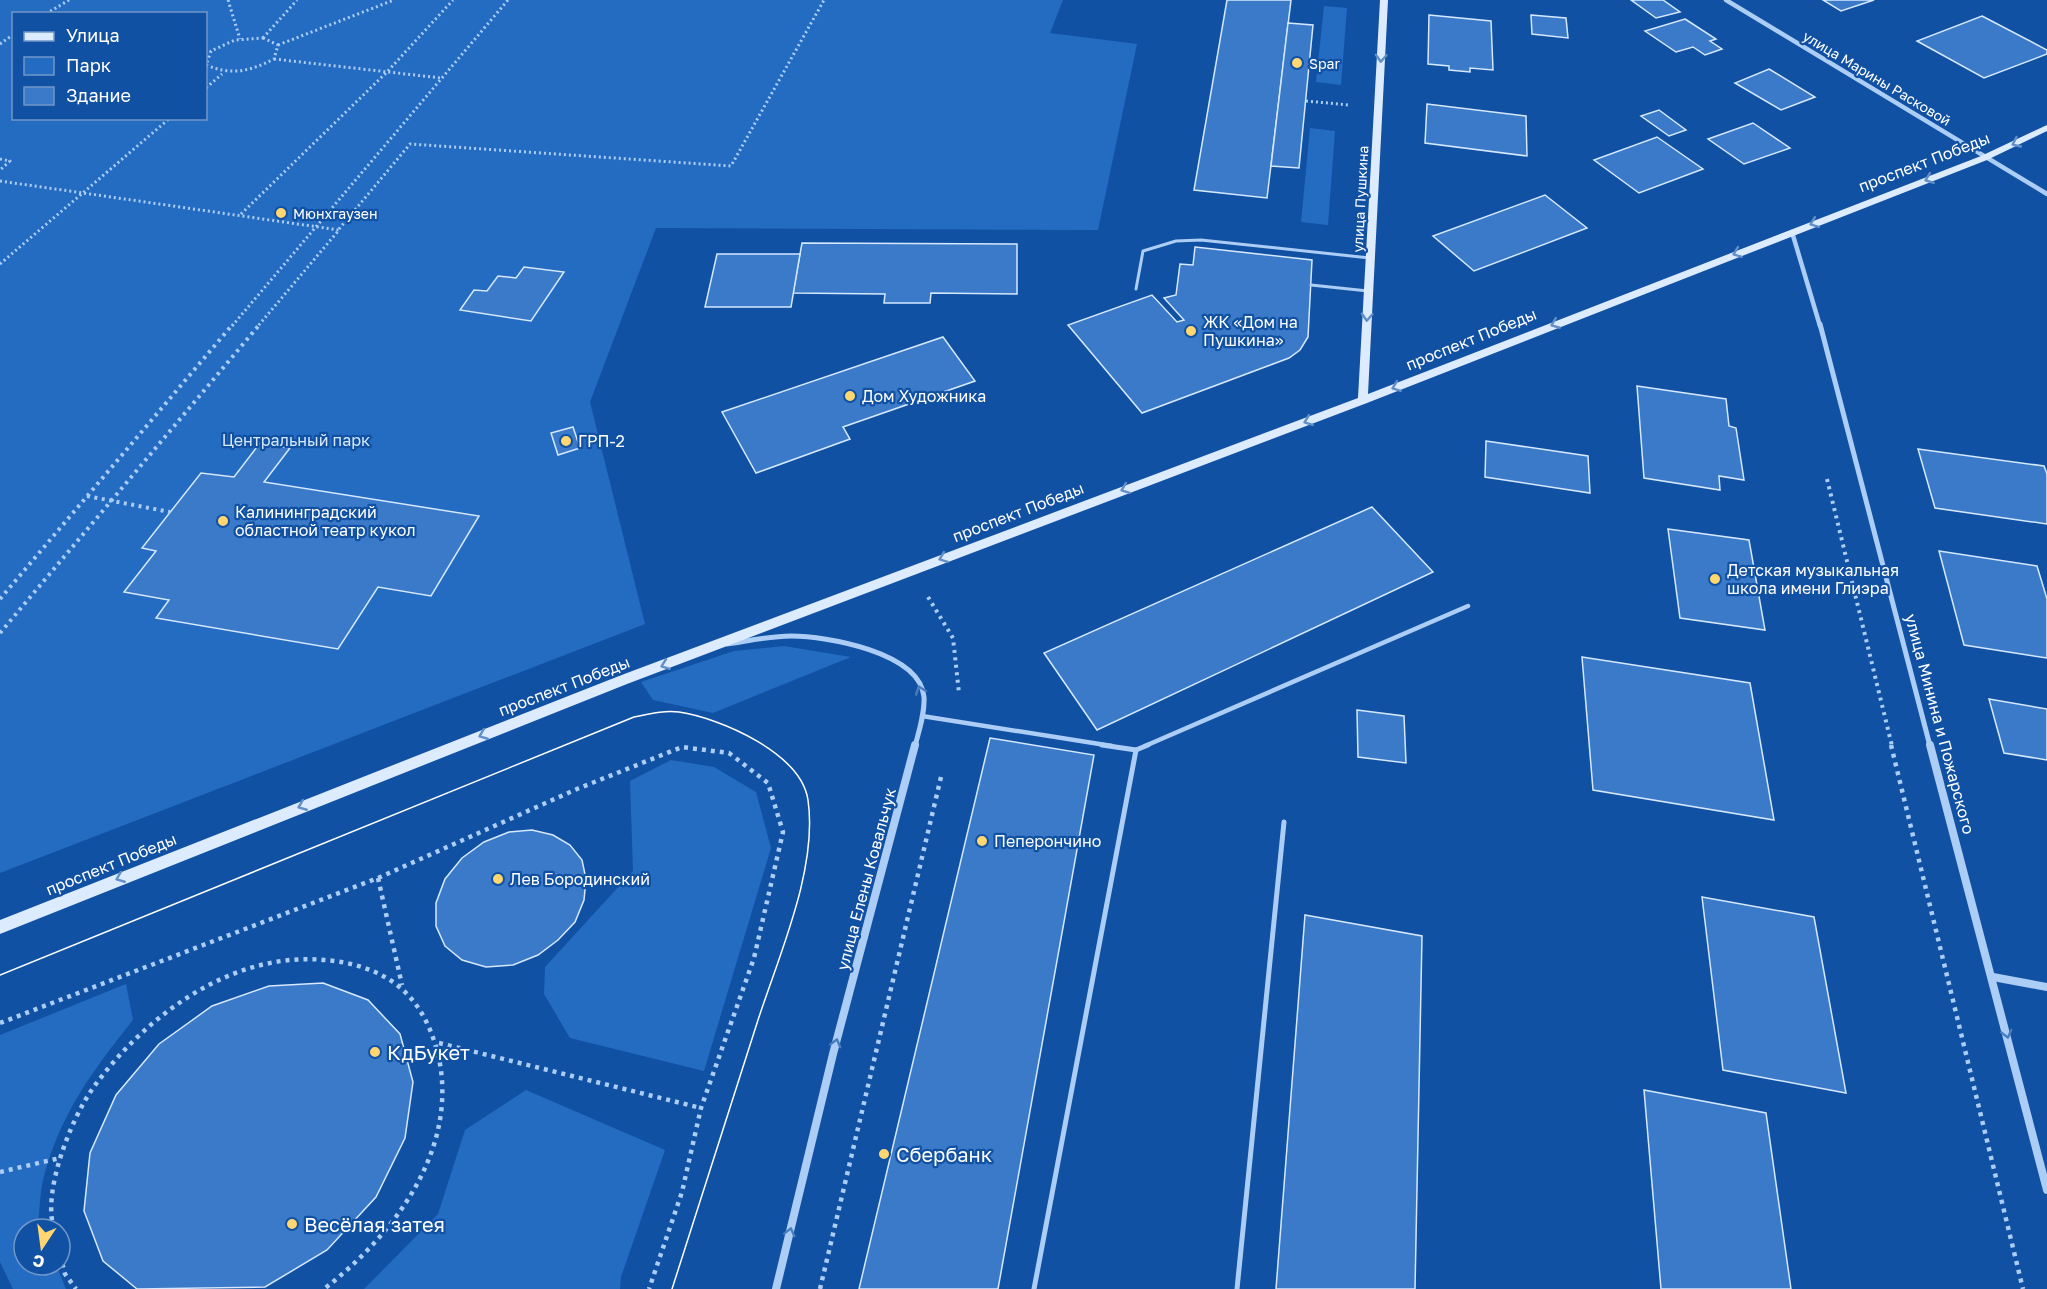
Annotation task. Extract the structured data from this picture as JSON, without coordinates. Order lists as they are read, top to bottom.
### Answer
{
  "streets": {
    "main road": ["проспект Победы", "улица Пушкина"],
    "street": ["улица Марины Расковой", "улица Минина и Пожарского", "улица Елены Ковальчук"]
  },
  "crossings": [
    ["улица Марины Расковой", "проспект Победы"],
    ["проспект Победы", "улица Пушкина"],
    ["проспект Победы", "улица Минина и Пожарского"],
    ["проспект Победы", "улица Елены Ковальчук"]
  ],
  "one_way": ["проспект Победы", "улица Пушкина"],
  "parks": ["Центральный парк"],
  "places": [
    "Spar",
    "Мюнхгаузен",
    "ЖК «Дом на Пушкина»",
    "Дом Художника",
    "ГРП-2",
    "Калининградский областной театр кукол",
    "Детская музыкальная школа имени Глиэра",
    "Пеперончино",
    "Лев Бородинский",
    "КдБукет",
    "Сбербанк",
    "Весёлая затея"
  ],
  "legend": ["Улица", "Парк", "Здание"],
  "north": "bottom"
}
